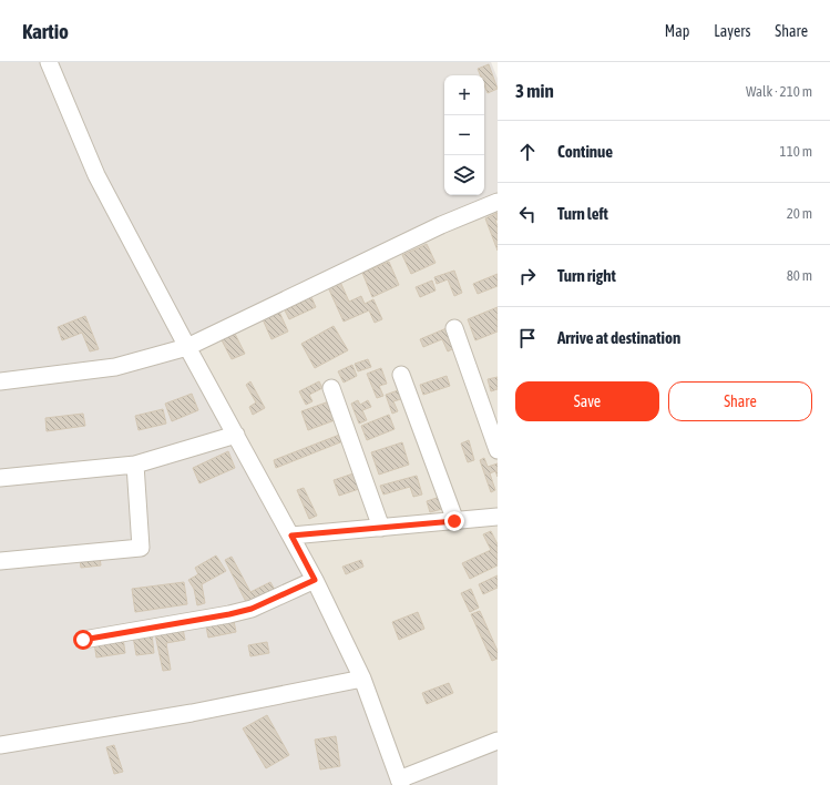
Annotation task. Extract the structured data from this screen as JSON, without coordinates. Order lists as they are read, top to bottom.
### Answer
{
  "page": {
    "header": "Kartio",
    "nav": ["Map", "Layers", "Share"],
    "heading": ["3 min", "Walk · 210 m"],
    "map_buttons": ["+", "−"],
    "list": [
      ["Continue", "110 m"],
      ["Turn left", "20 m"],
      ["Turn right", "80 m"],
      "Arrive at destination"
    ],
    "buttons": ["Save", "Share"]
  }
}
